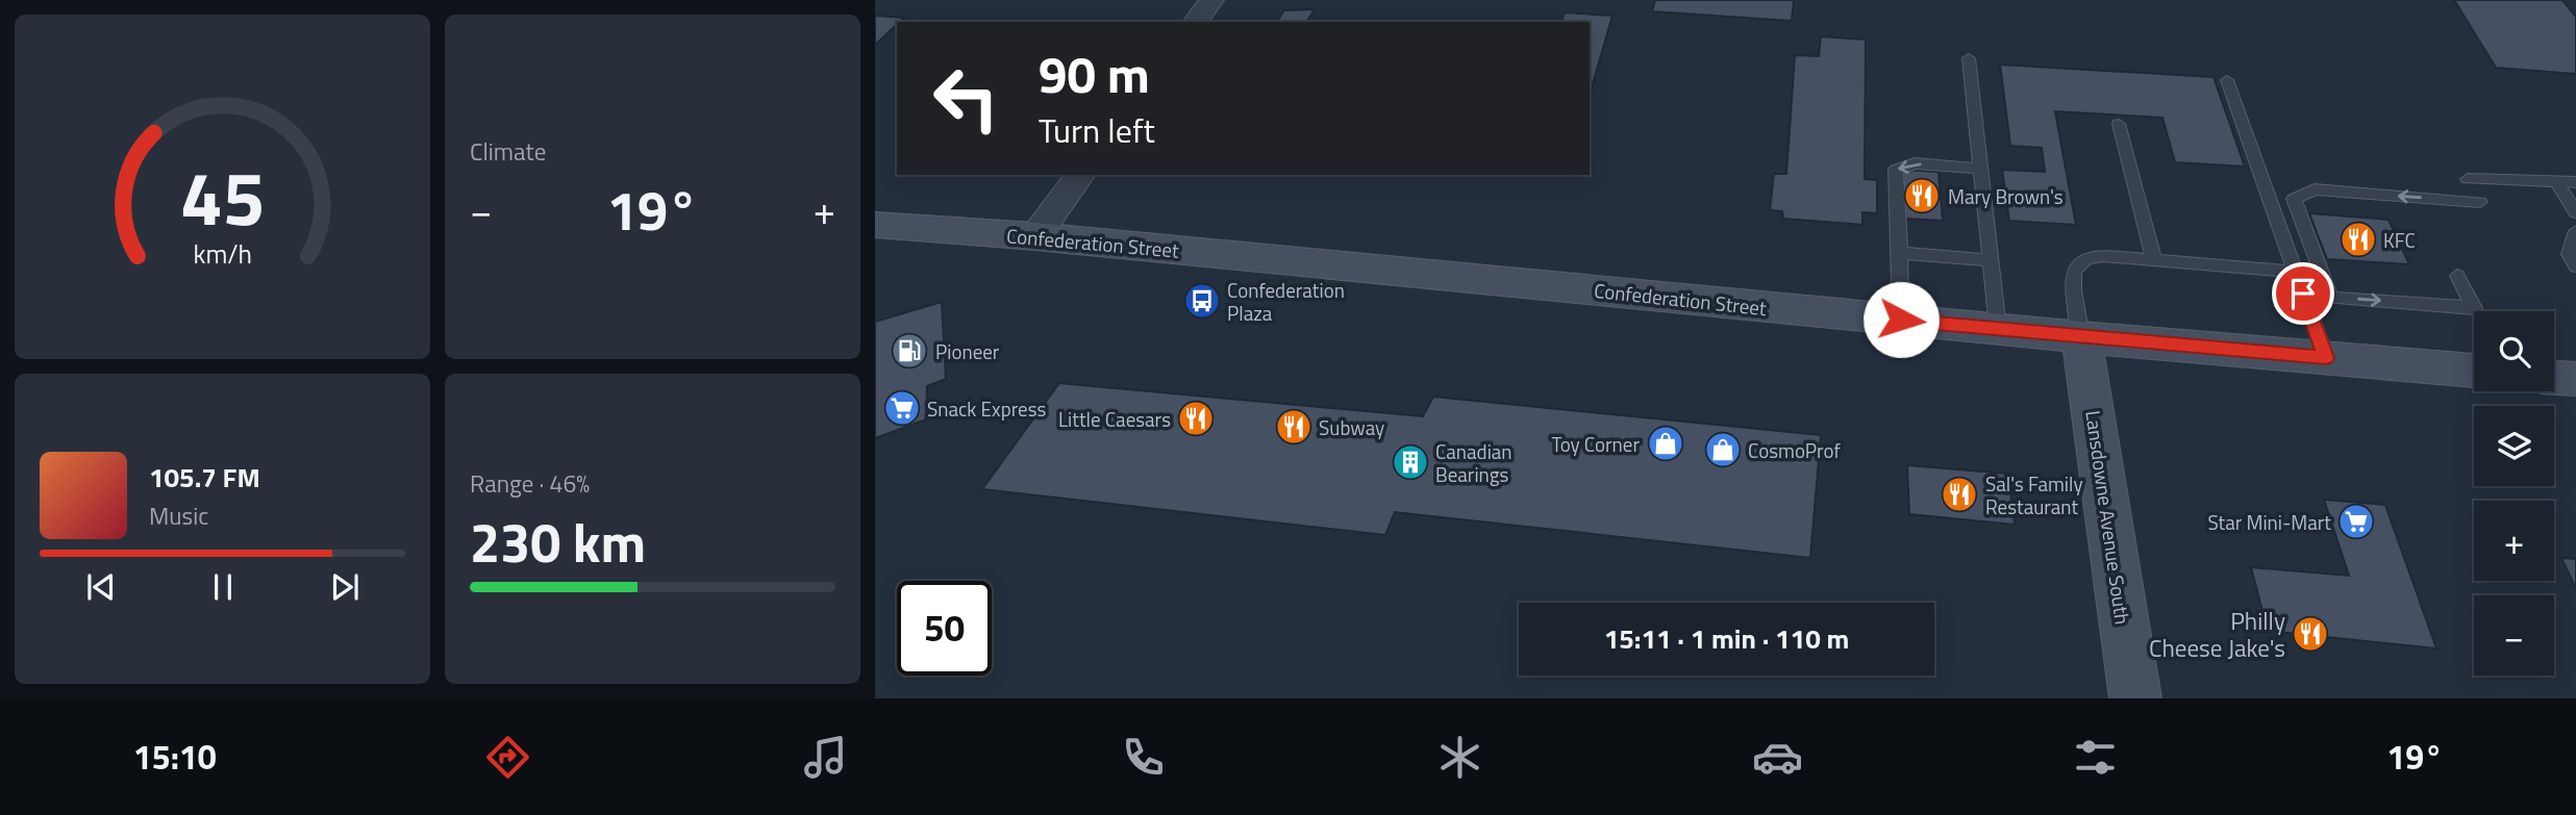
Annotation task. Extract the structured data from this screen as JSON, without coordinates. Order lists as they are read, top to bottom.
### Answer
{
  "streets": {
    "main road": ["Confederation Street", "Lansdowne Avenue South"]
  },
  "crossings": [
    ["Confederation Street", "Lansdowne Avenue South"]
  ],
  "places": {
    "restaurant": [
      "Mary Brown's",
      "KFC",
      "Little Caesars",
      "Subway",
      "Sal's Family Restaurant",
      "Philly Cheese Jake's"
    ],
    "bus stop": ["Confederation Plaza"],
    "fuel station": ["Pioneer"],
    "supermarket": ["Snack Express", "Star Mini-Mart"],
    "shop": ["Toy Corner", "CosmoProf"],
    "building": ["Canadian Bearings"]
  },
  "page": {
    "tile": [
      "Climate",
      ["Range · 46%", "230 km"]
    ],
    "turn": ["90 m", "Turn left"],
    "heat": ["−", "19°", "+"],
    "map_buttons": ["+", "−"],
    "song": ["105.7 FM", "Music"],
    "limit": "50",
    "trip": "15:11 · 1 min · 110 m",
    "tabs": ["15:10", "19°"],
    "gauge": ["45", "km/h"]
  }
}
